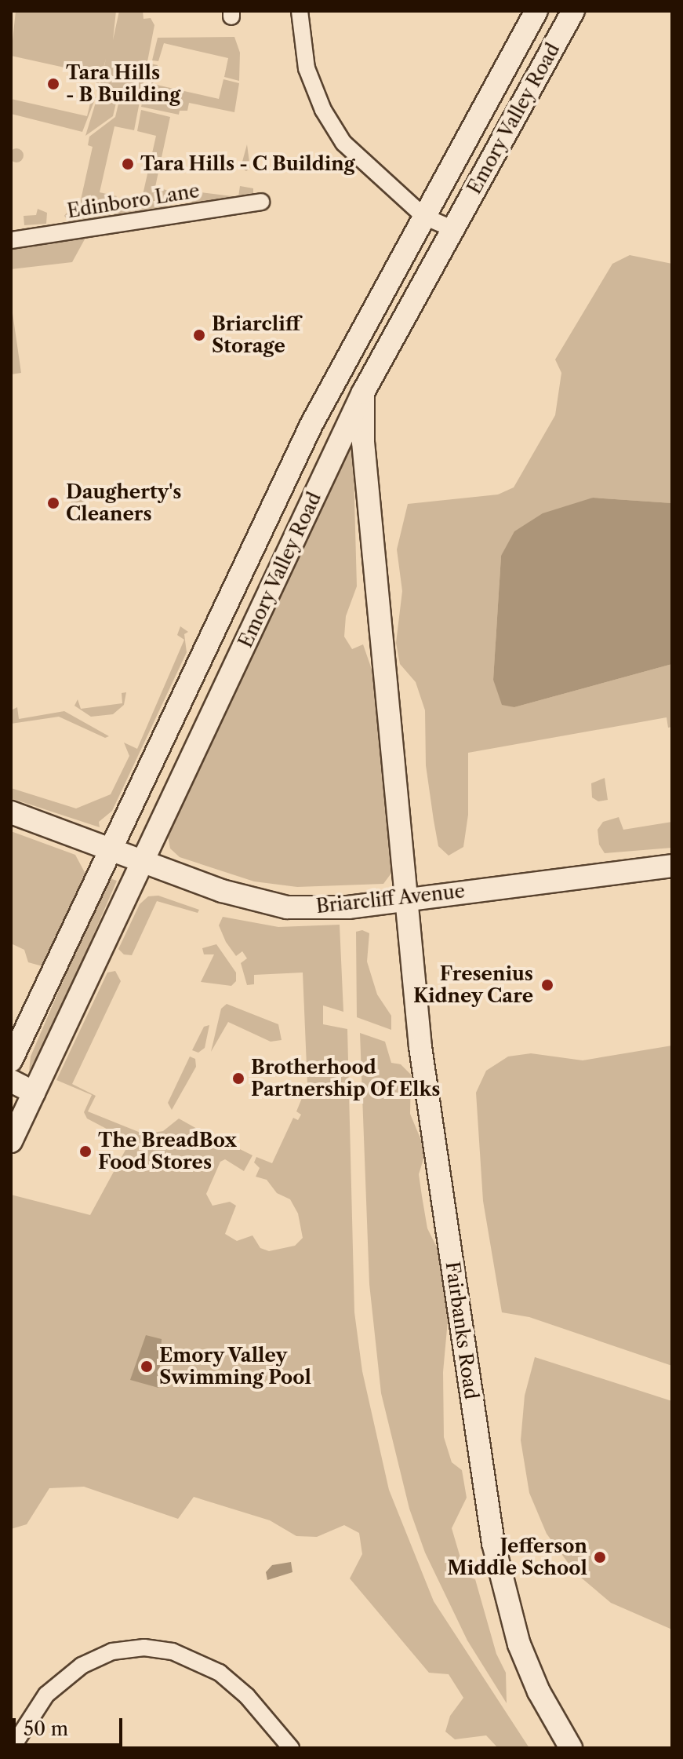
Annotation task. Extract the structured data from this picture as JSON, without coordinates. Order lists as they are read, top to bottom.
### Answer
{
  "streets": {
    "main road": ["Emory Valley Road", "Briarcliff Avenue", "Fairbanks Road"],
    "street": ["Edinboro Lane"]
  },
  "crossings": [
    ["Emory Valley Road", "Briarcliff Avenue"],
    ["Emory Valley Road", "Fairbanks Road"],
    ["Briarcliff Avenue", "Fairbanks Road"]
  ],
  "places": [
    "Tara Hills - B Building",
    "Tara Hills - C Building",
    "Briarcliff Storage",
    "Daugherty's Cleaners",
    "Fresenius Kidney Care",
    "Brotherhood Partnership Of Elks",
    "The BreadBox Food Stores",
    "Emory Valley Swimming Pool",
    "Jefferson Middle School"
  ],
  "scale_bar": "50 m"
}
